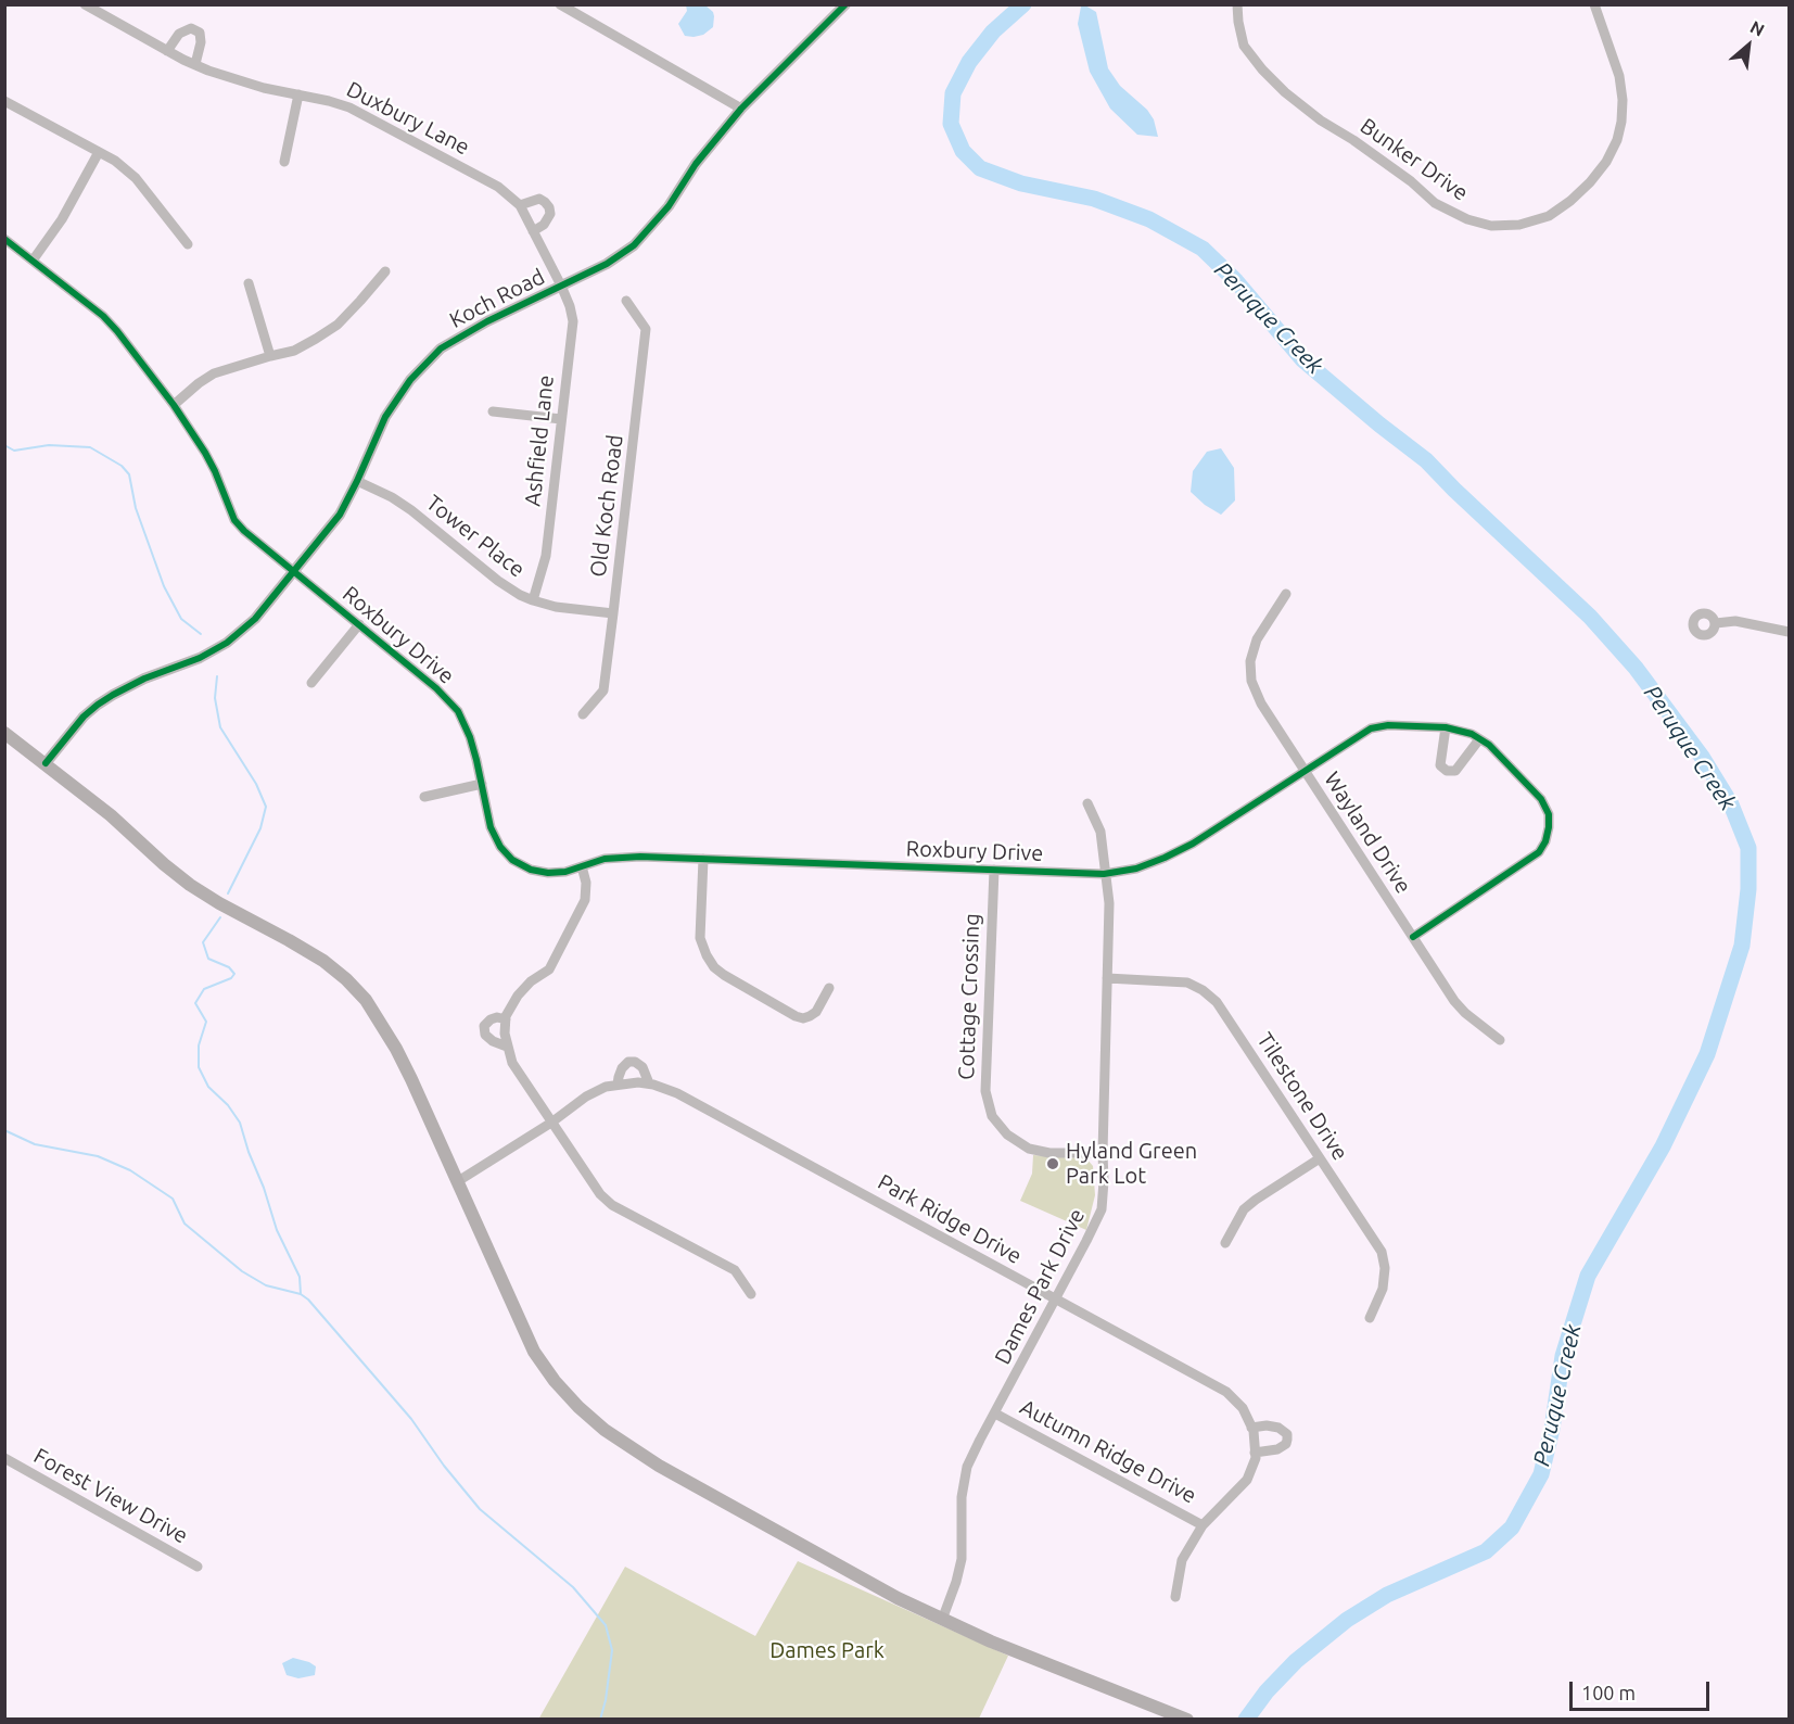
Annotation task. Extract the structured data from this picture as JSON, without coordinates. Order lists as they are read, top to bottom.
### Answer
{
  "streets": {
    "street": [
      "Duxbury Lane",
      "Bunker Drive",
      "Koch Road",
      "Ashfield Lane",
      "Old Koch Road",
      "Tower Place",
      "Roxbury Drive",
      "Wayland Drive",
      "Cottage Crossing",
      "Tilestone Drive",
      "Park Ridge Drive",
      "Dames Park Drive",
      "Autumn Ridge Drive",
      "Forest View Drive"
    ]
  },
  "crossings": [
    ["Duxbury Lane", "Koch Road"],
    ["Duxbury Lane", "Ashfield Lane"],
    ["Koch Road", "Ashfield Lane"],
    ["Koch Road", "Tower Place"],
    ["Koch Road", "Roxbury Drive"],
    ["Ashfield Lane", "Tower Place"],
    ["Old Koch Road", "Tower Place"],
    ["Roxbury Drive", "Wayland Drive"],
    ["Roxbury Drive", "Cottage Crossing"],
    ["Roxbury Drive", "Dames Park Drive"],
    ["Cottage Crossing", "Dames Park Drive"],
    ["Tilestone Drive", "Dames Park Drive"],
    ["Park Ridge Drive", "Dames Park Drive"],
    ["Park Ridge Drive", "Autumn Ridge Drive"],
    ["Dames Park Drive", "Autumn Ridge Drive"]
  ],
  "water": ["Peruque Creek"],
  "parks": ["Dames Park"],
  "places": ["Hyland Green Park Lot"],
  "scale_bar": "100 m",
  "north": "top right"
}
